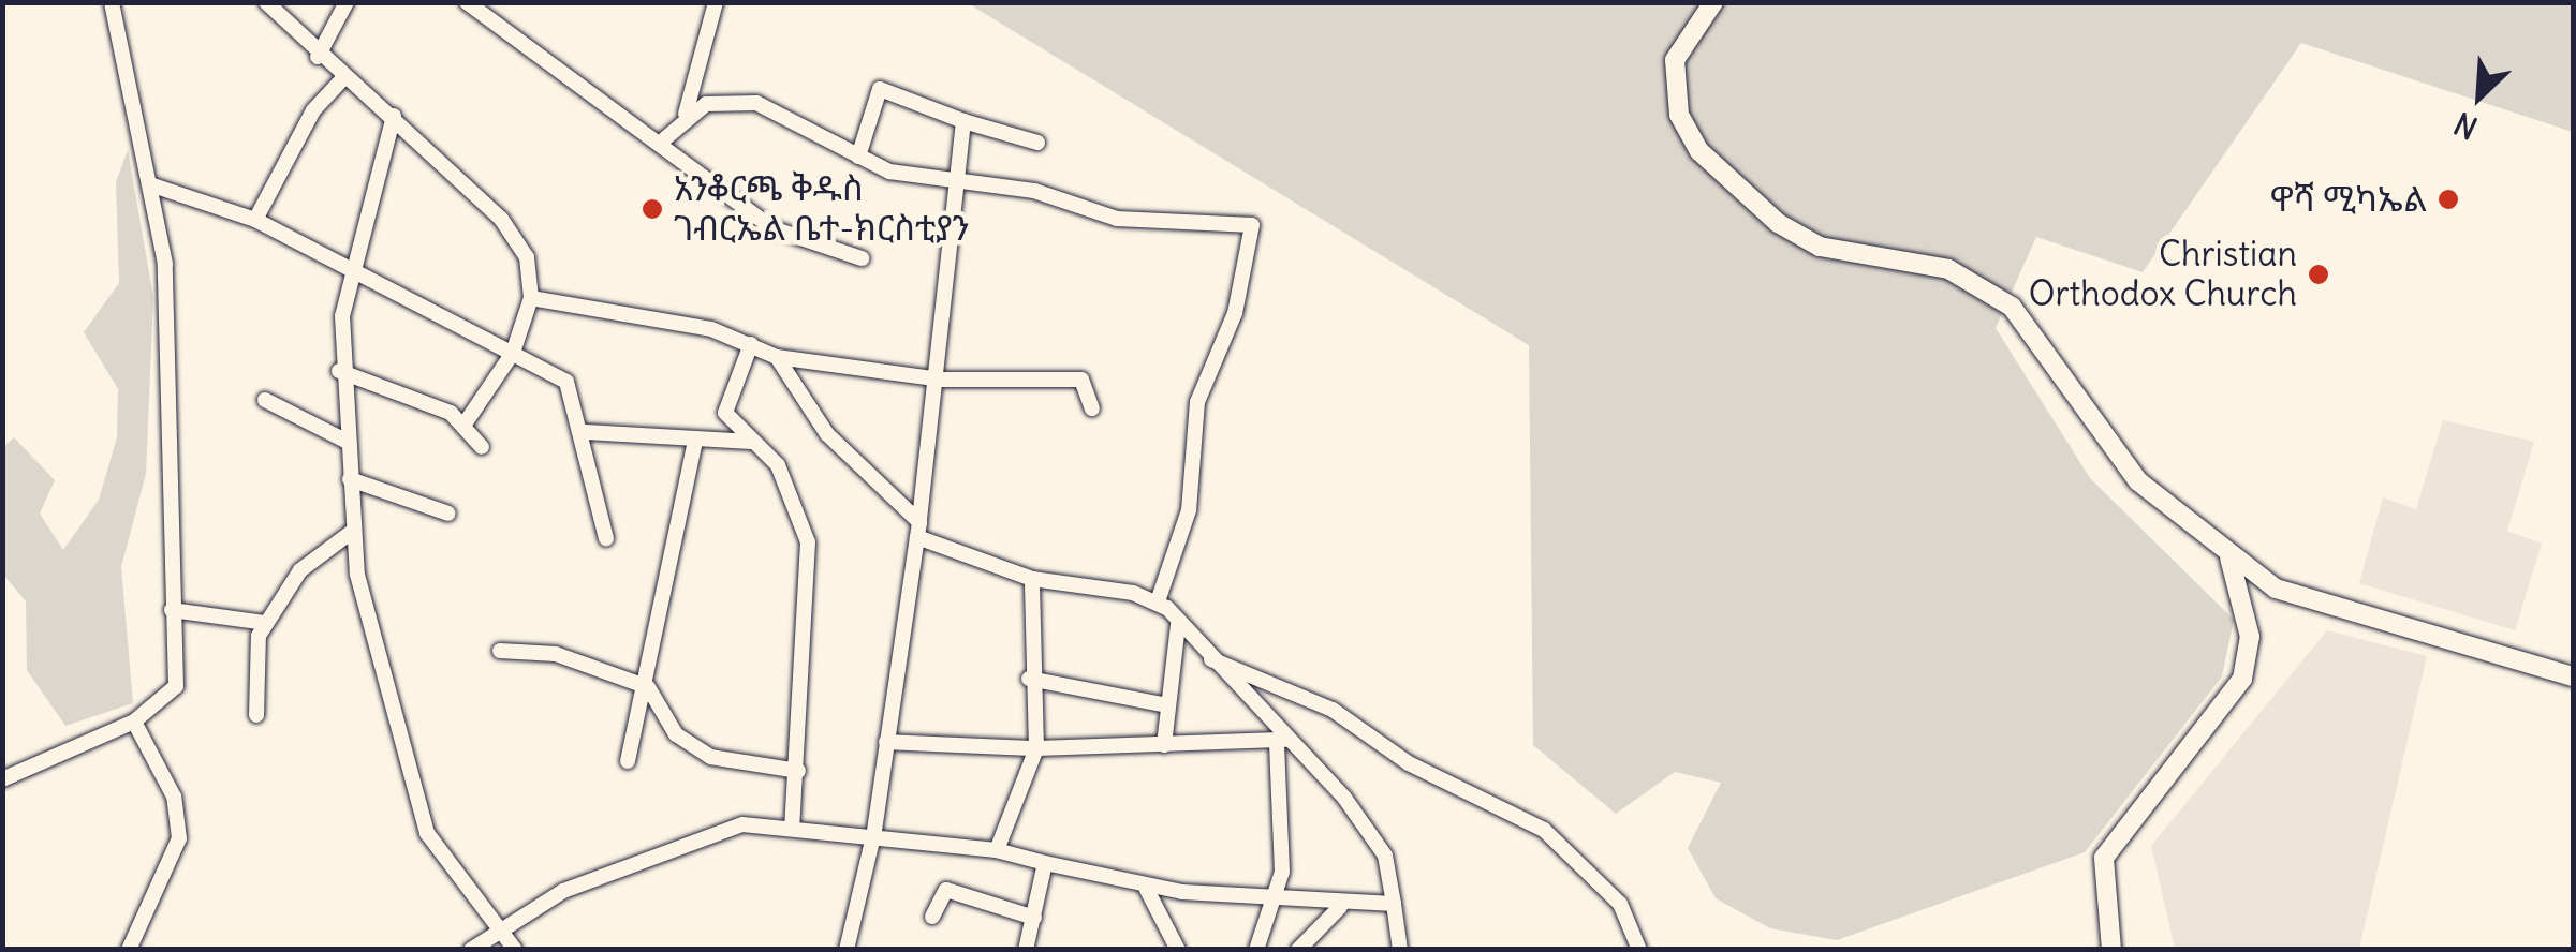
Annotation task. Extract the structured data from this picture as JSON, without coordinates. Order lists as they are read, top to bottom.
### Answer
{
  "places": ["ዋሻ ሚካኤል", "አንቆርጫ ቅዱስ ገብርኤል ቤተ-ክርስቲያን", "Christian Orthodox Church"],
  "north": "bottom left"
}
